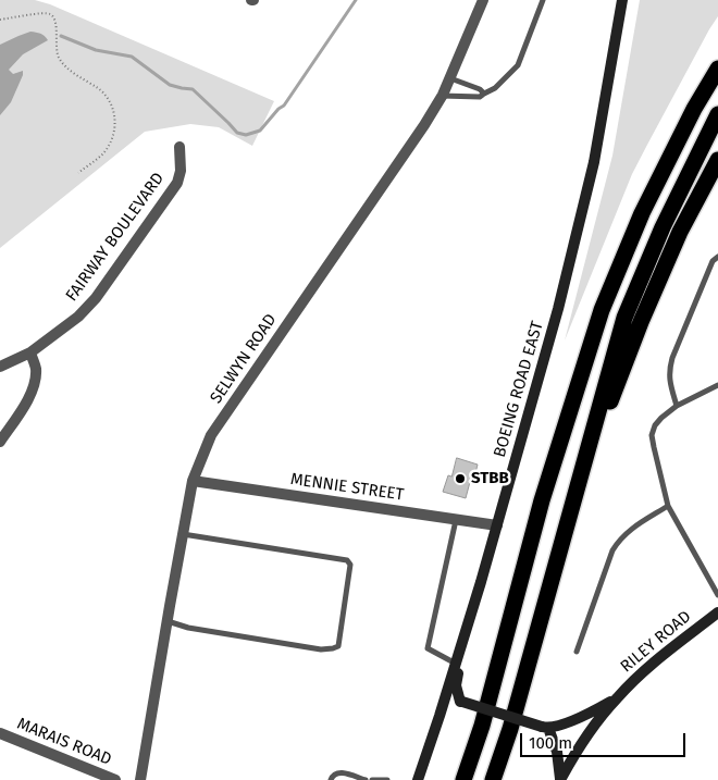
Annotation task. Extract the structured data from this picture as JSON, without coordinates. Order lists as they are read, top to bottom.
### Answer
{
  "streets": {
    "main road": ["BOEING ROAD EAST", "RILEY ROAD"],
    "street": [
      "FAIRWAY BOULEVARD",
      "SELWYN ROAD",
      "MENNIE STREET",
      "MARAIS ROAD"
    ]
  },
  "crossings": [
    ["SELWYN ROAD", "MENNIE STREET"],
    ["BOEING ROAD EAST", "MENNIE STREET"]
  ],
  "places": ["STBB"],
  "scale_bar": "100 m"
}
